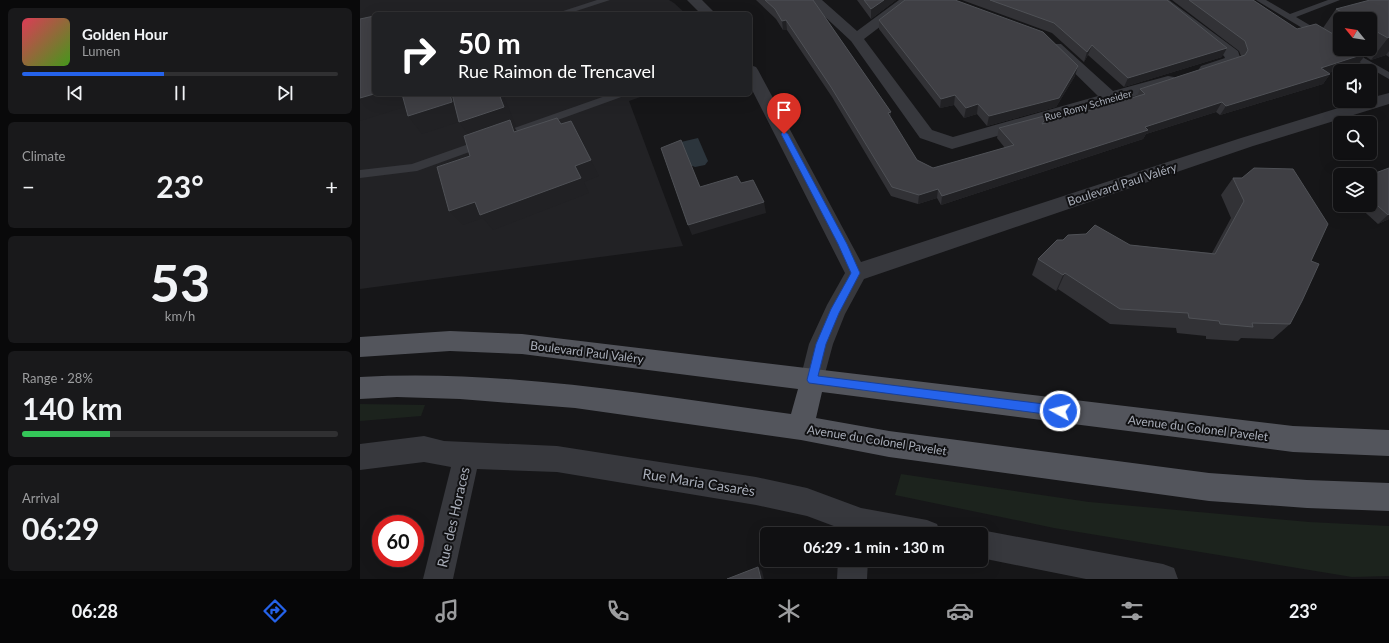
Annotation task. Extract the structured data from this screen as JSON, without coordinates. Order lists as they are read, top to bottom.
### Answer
{
  "streets": {
    "main road": ["Boulevard Paul Valéry", "Avenue du Colonel Pavelet"],
    "street": ["Rue Romy Schneider", "Rue Maria Casarès", "Rue des Horaces"]
  },
  "crossings": [
    ["Boulevard Paul Valéry", "Avenue du Colonel Pavelet"],
    ["Rue Maria Casarès", "Rue des Horaces"]
  ],
  "north": "top left",
  "page": {
    "turn": ["50 m", "Rue Raimon de Trencavel"],
    "song": ["Golden Hour", "Lumen"],
    "tile": [
      "Climate",
      ["53", "km/h"],
      ["Range · 28%", "140 km"],
      ["Arrival", "06:29"]
    ],
    "heat": ["−", "23°", "+"],
    "limit": "60",
    "trip": "06:29 · 1 min · 130 m",
    "tabs": ["06:28", "23°"]
  }
}
